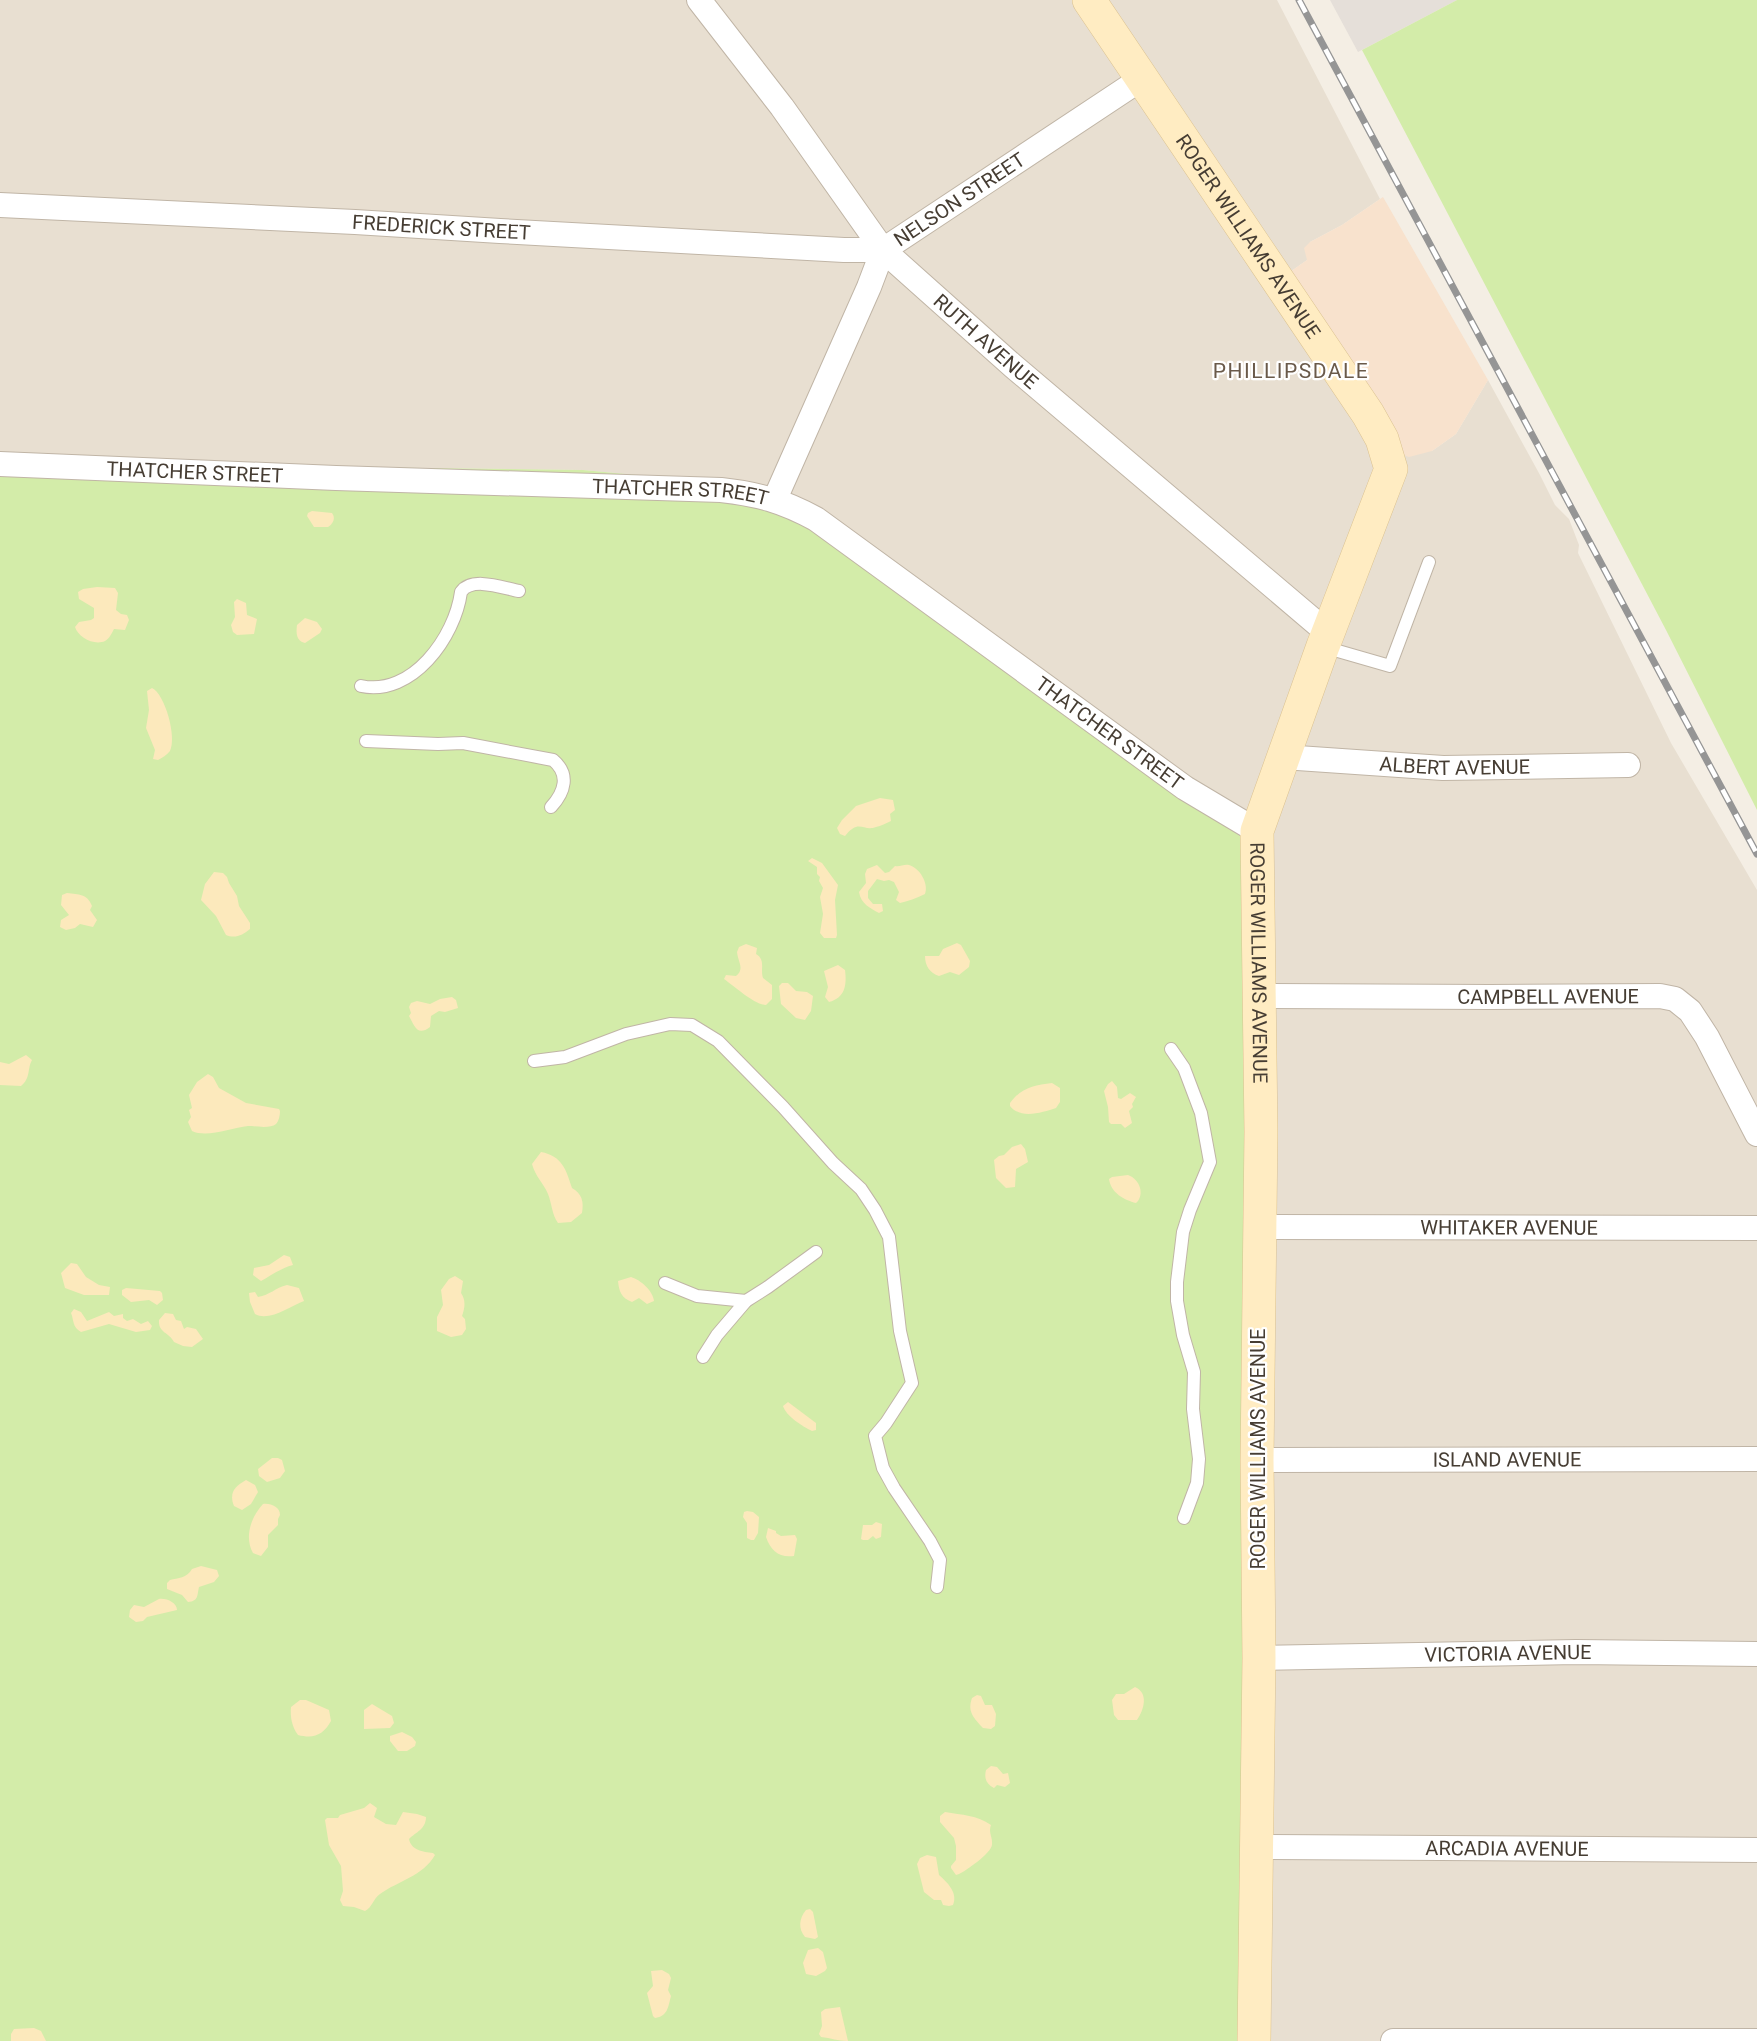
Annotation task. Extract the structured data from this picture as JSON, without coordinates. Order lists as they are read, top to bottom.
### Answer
{
  "streets": {
    "main road": ["ROGER WILLIAMS AVENUE"],
    "street": [
      "NELSON STREET",
      "FREDERICK STREET",
      "RUTH AVENUE",
      "THATCHER STREET",
      "ALBERT AVENUE",
      "CAMPBELL AVENUE",
      "WHITAKER AVENUE",
      "ISLAND AVENUE",
      "VICTORIA AVENUE",
      "ARCADIA AVENUE"
    ]
  },
  "crossings": [
    ["NELSON STREET", "FREDERICK STREET"],
    ["NELSON STREET", "ROGER WILLIAMS AVENUE"],
    ["NELSON STREET", "RUTH AVENUE"],
    ["NELSON STREET", "THATCHER STREET"],
    ["FREDERICK STREET", "RUTH AVENUE"],
    ["ROGER WILLIAMS AVENUE", "RUTH AVENUE"],
    ["ROGER WILLIAMS AVENUE", "THATCHER STREET"],
    ["ROGER WILLIAMS AVENUE", "ALBERT AVENUE"],
    ["ROGER WILLIAMS AVENUE", "CAMPBELL AVENUE"],
    ["ROGER WILLIAMS AVENUE", "WHITAKER AVENUE"],
    ["ROGER WILLIAMS AVENUE", "ISLAND AVENUE"],
    ["ROGER WILLIAMS AVENUE", "VICTORIA AVENUE"],
    ["ROGER WILLIAMS AVENUE", "ARCADIA AVENUE"]
  ],
  "districts": ["PHILLIPSDALE"]
}
